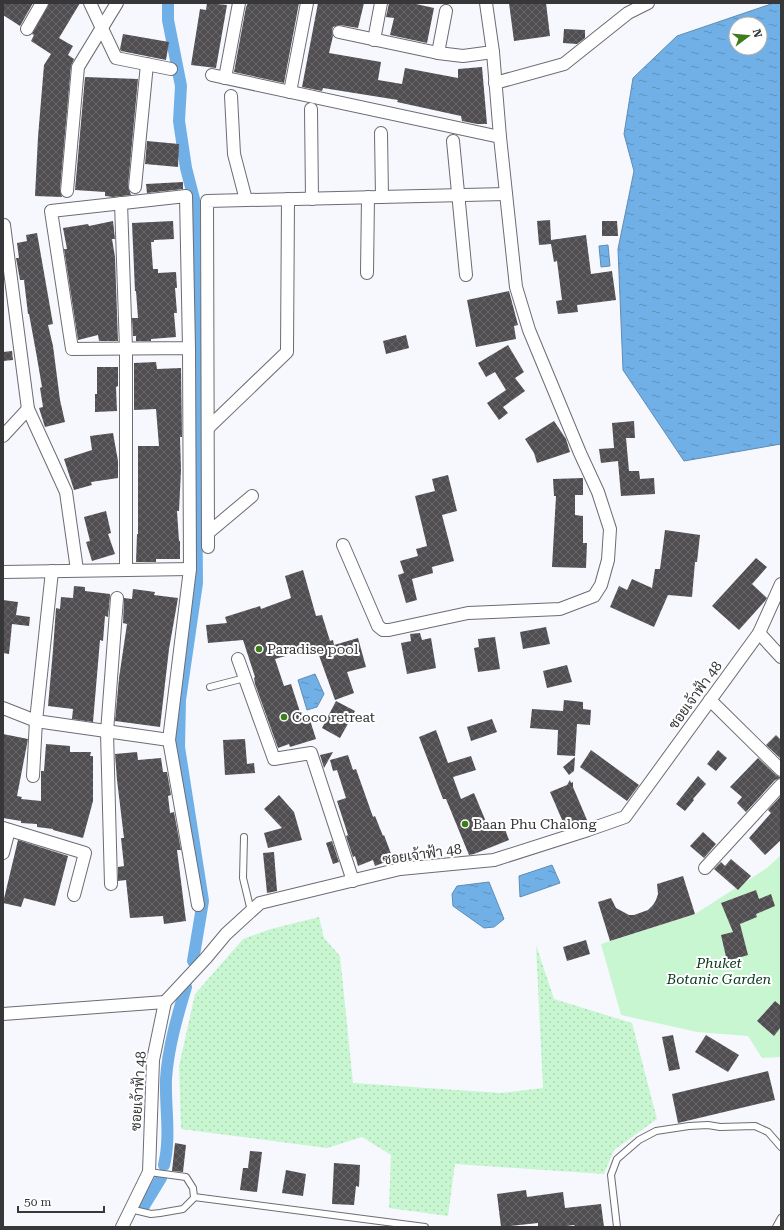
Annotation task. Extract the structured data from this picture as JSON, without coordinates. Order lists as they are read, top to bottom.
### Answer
{
  "streets": {
    "street": ["ซอยเจ้าฟ้า 48"]
  },
  "parks": ["Phuket Botanic Garden"],
  "places": ["Paradise pool", "Coco retreat", "Baan Phu Chalong"],
  "scale_bar": "50 m",
  "north": "right"
}
